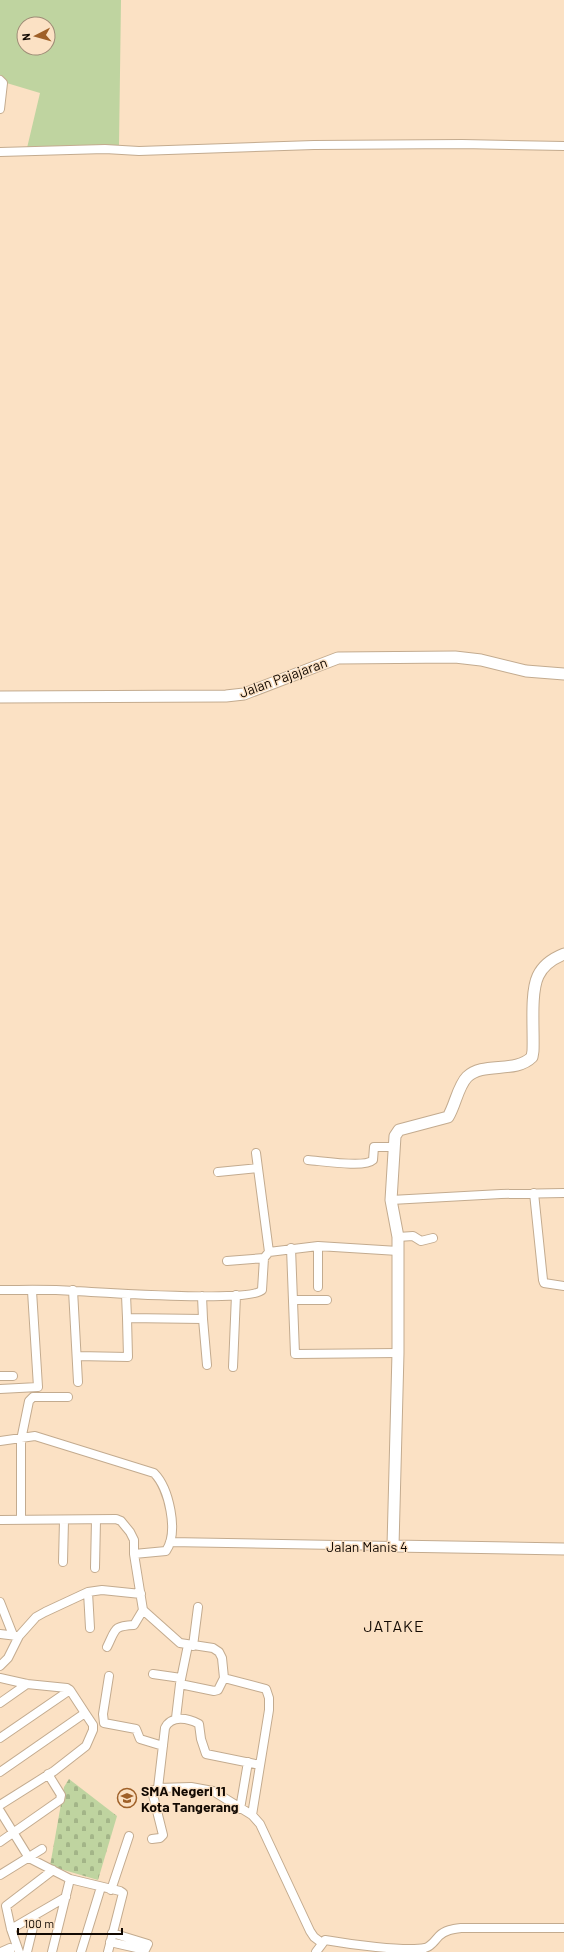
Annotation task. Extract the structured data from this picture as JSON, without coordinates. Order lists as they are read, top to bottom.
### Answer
{
  "streets": {
    "street": ["Jalan Pajajaran", "Jalan Manis 4"]
  },
  "districts": ["JATAKE"],
  "places": {
    "school or university": ["SMA Negeri 11 Kota Tangerang"]
  },
  "scale_bar": "100 m",
  "north": "left"
}
